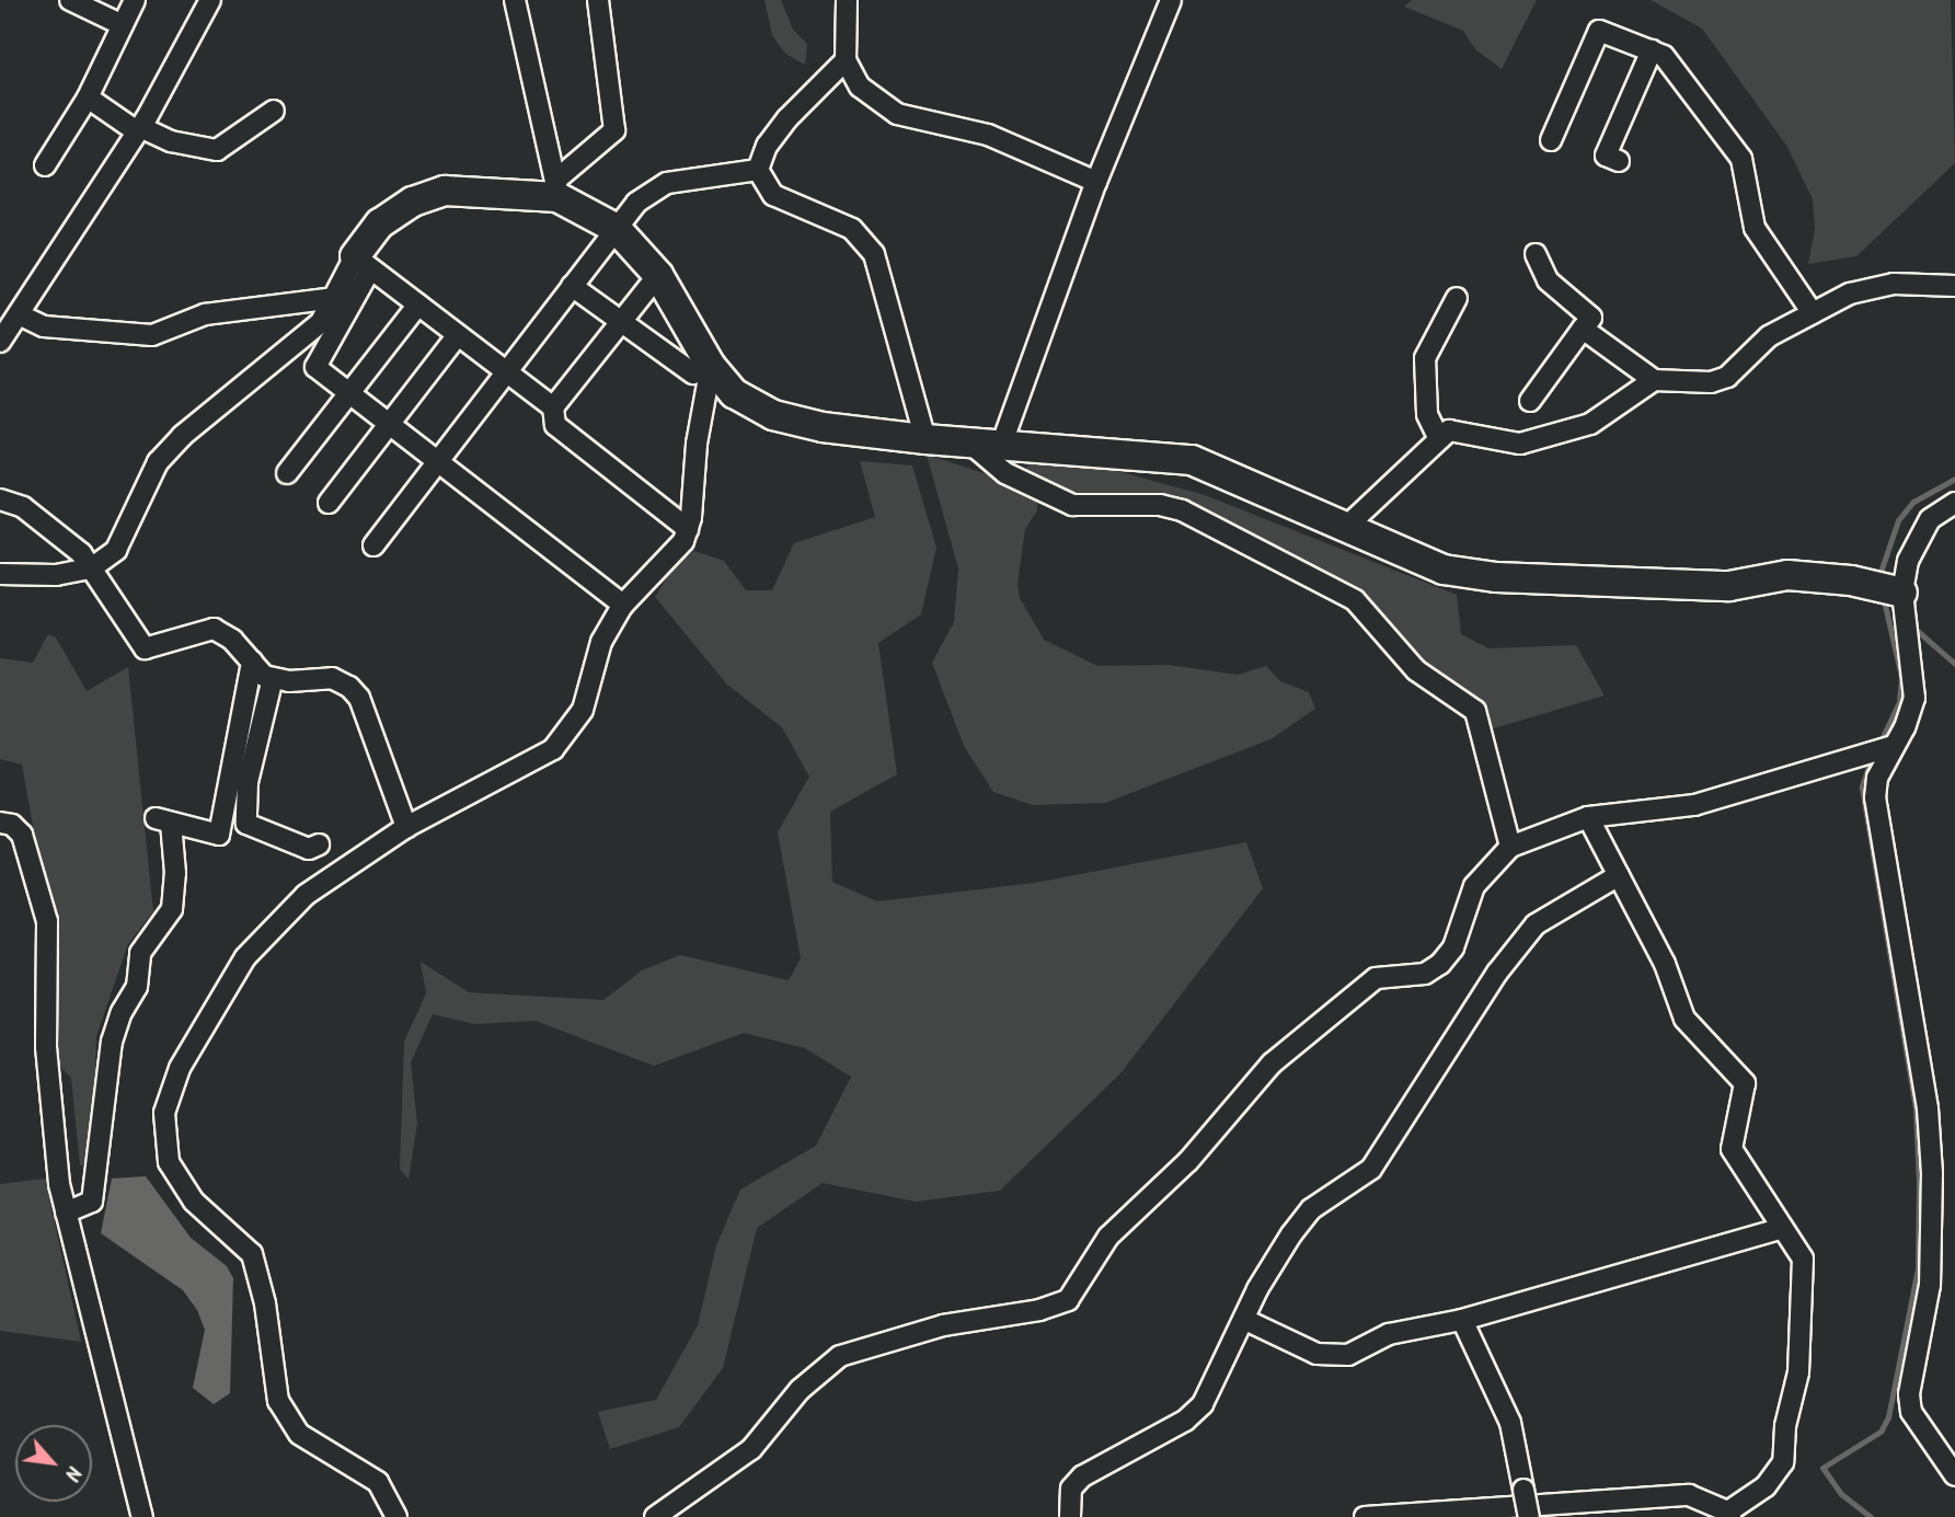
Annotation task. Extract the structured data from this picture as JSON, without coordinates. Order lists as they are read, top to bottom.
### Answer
{
  "north": "bottom right"
}
